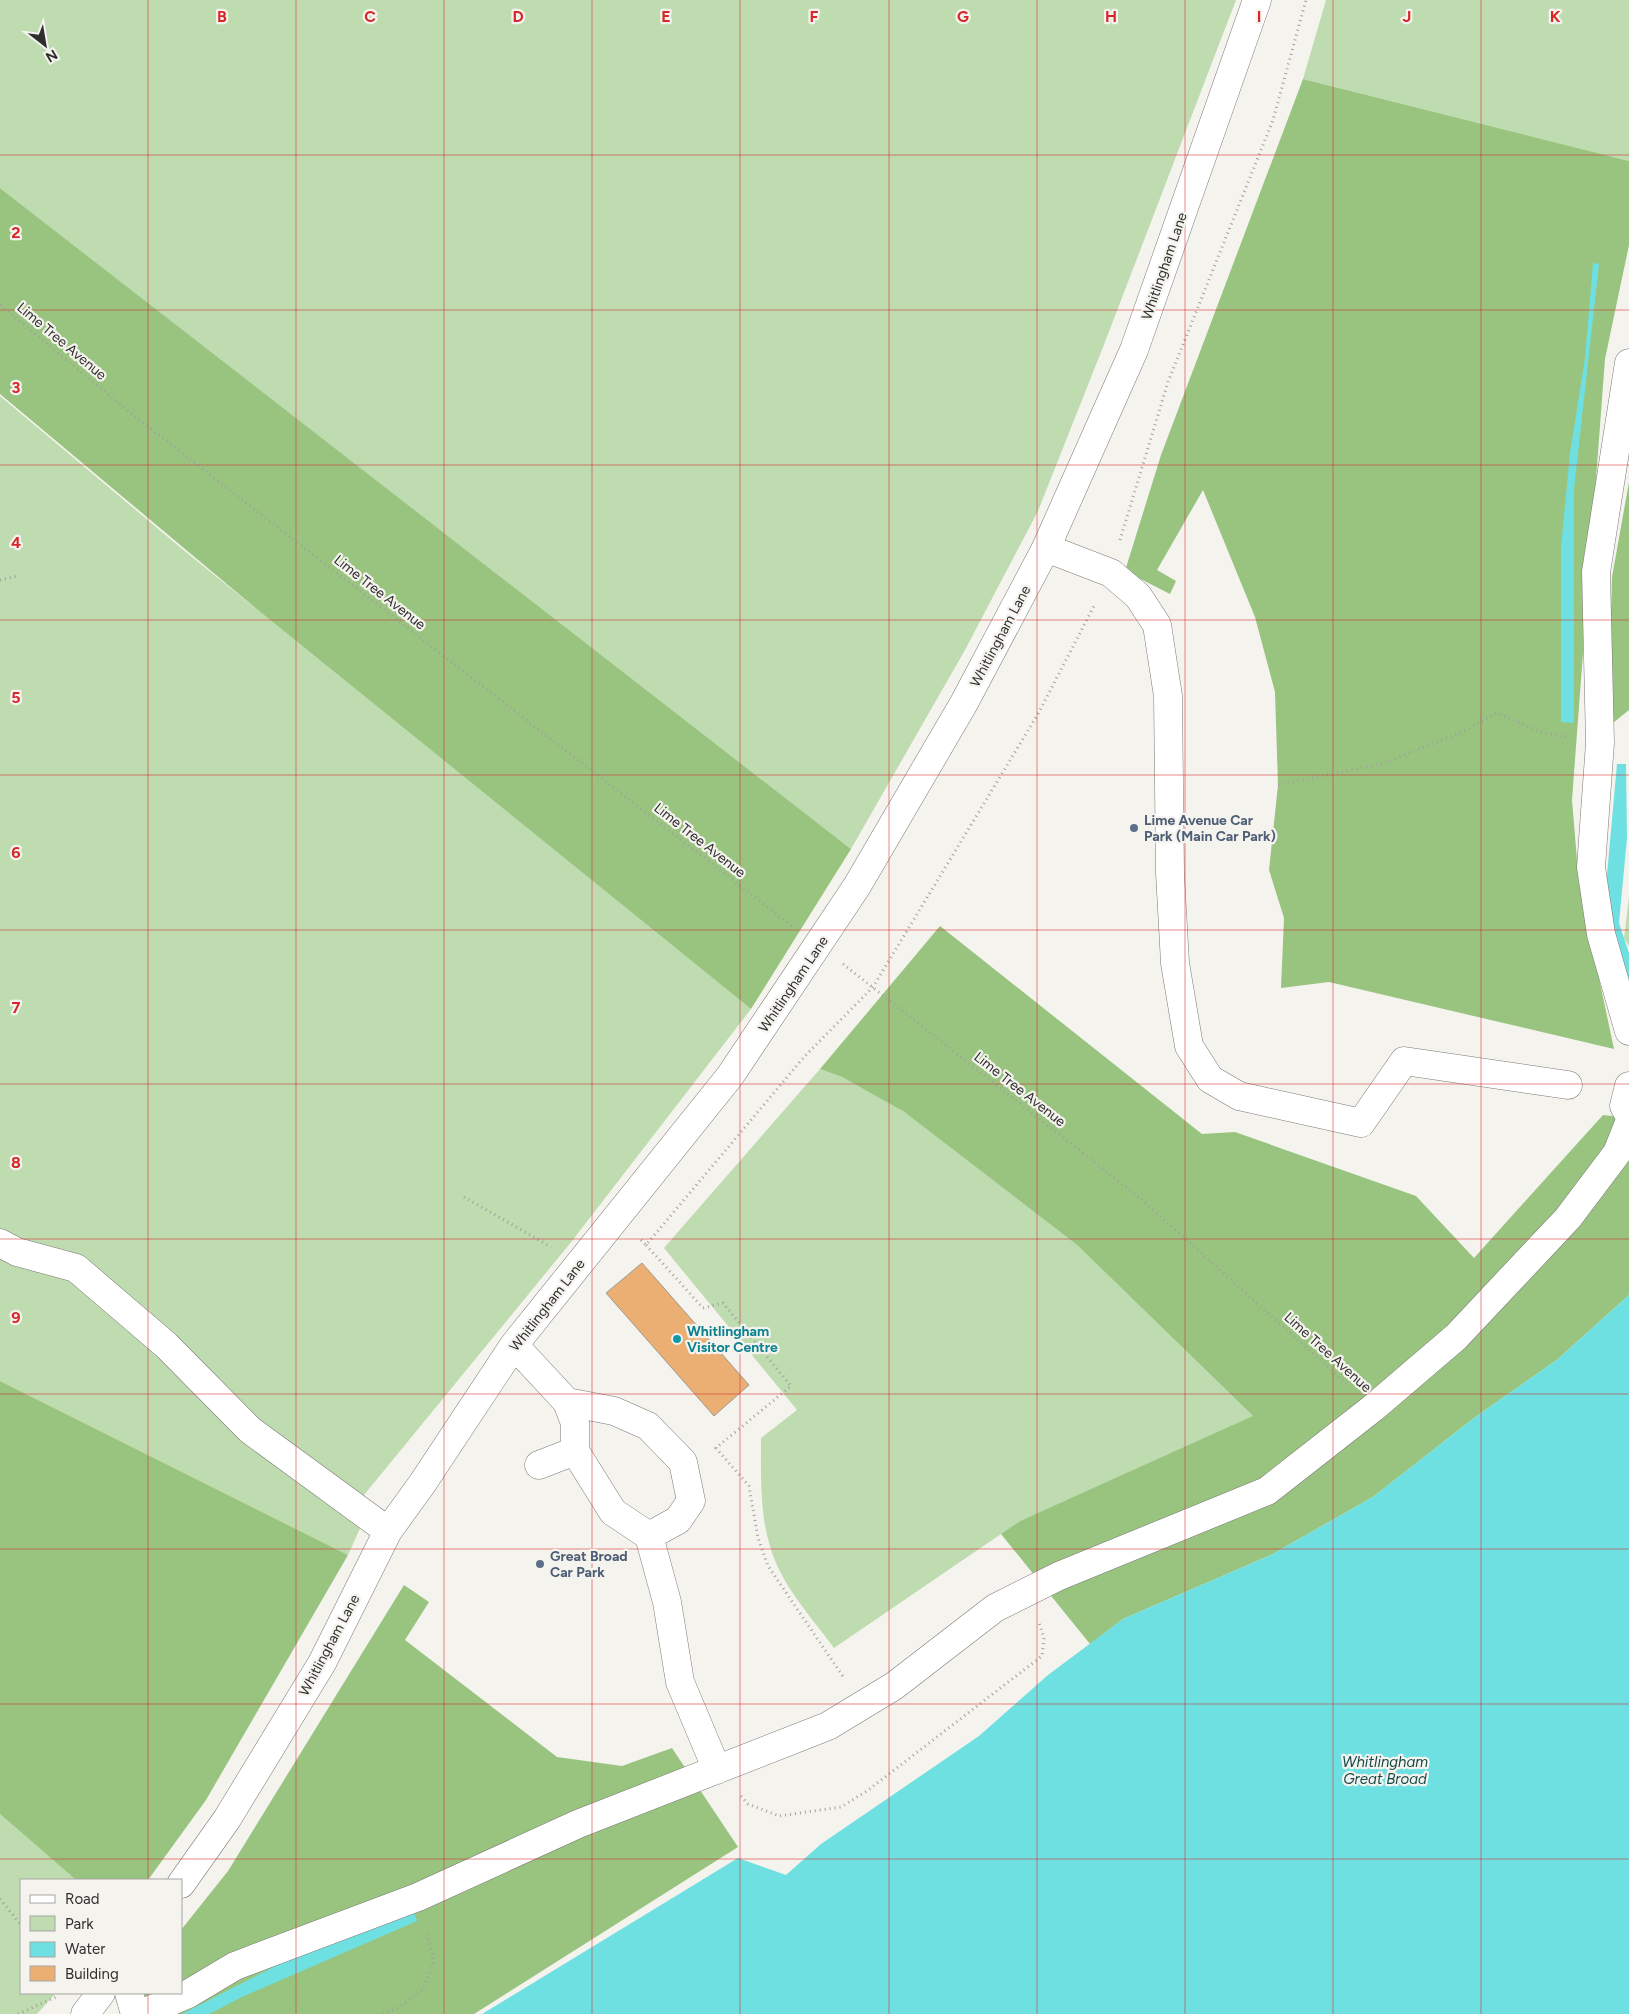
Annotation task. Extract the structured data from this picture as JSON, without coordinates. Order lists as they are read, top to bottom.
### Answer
{
  "streets": {
    "street": ["Whitlingham Lane"],
    "path": ["Lime Tree Avenue"]
  },
  "crossings": [
    ["Whitlingham Lane", "Lime Tree Avenue"]
  ],
  "water": ["Whitlingham Great Broad"],
  "places": ["Lime Avenue Car Park (Main Car Park)", "Whitlingham Visitor Centre", "Great Broad Car Park"],
  "legend": [
    "Road",
    "Park",
    "Water",
    "Building"
  ],
  "north": "bottom right",
  "grid": {
    "columns": [
      "B",
      "C",
      "D",
      "E",
      "F",
      "G",
      "H",
      "I",
      "J",
      "K"
    ],
    "rows": [
      "2",
      "3",
      "4",
      "5",
      "6",
      "7",
      "8",
      "9"
    ]
  }
}
